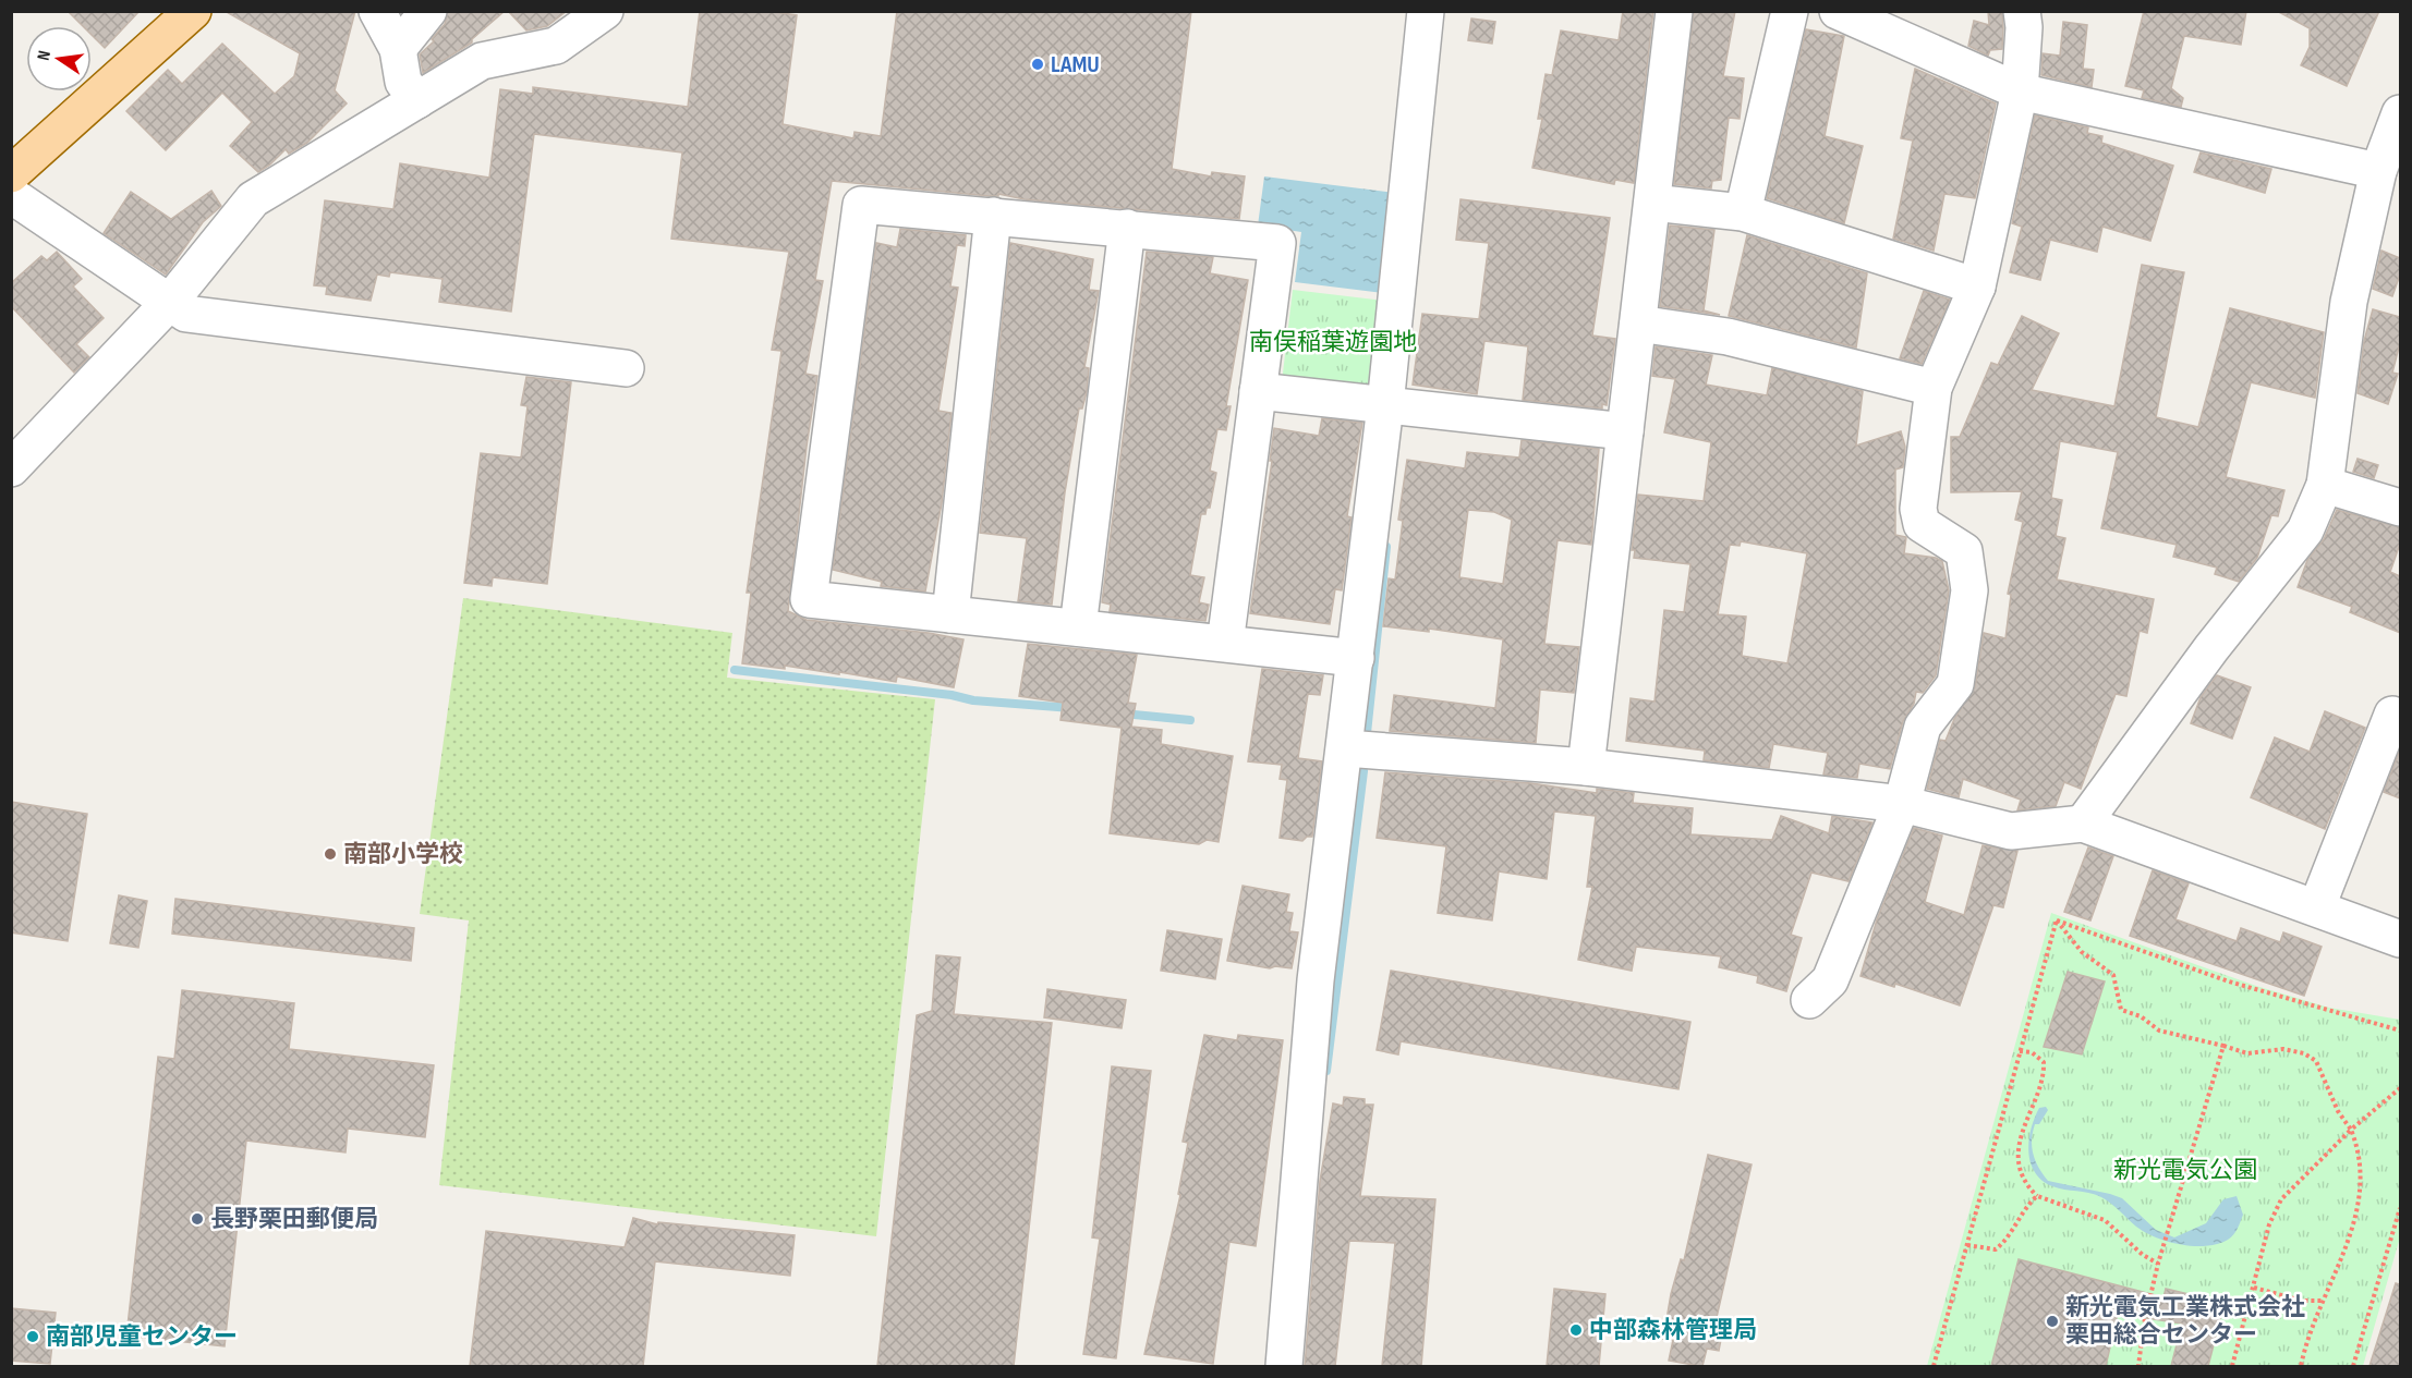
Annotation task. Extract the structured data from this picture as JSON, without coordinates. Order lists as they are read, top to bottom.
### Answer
{
  "parks": ["南俣稲葉遊園地", "新光電気公園"],
  "places": [
    "LAMU",
    "南部小学校",
    "長野栗田郵便局",
    "新光電気工業株式会社 栗田総合センター",
    "中部森林管理局",
    "南部児童センター"
  ],
  "north": "left"
}
